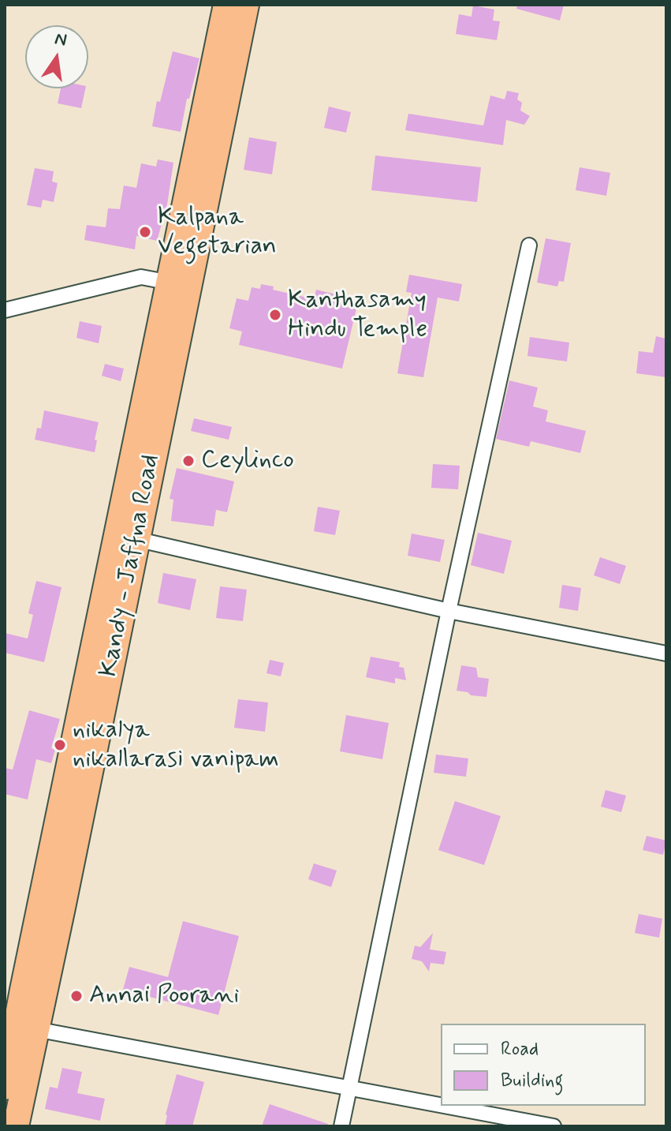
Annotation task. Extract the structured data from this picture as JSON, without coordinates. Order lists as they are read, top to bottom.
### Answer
{
  "streets": {
    "highway": ["Kandy - Jaffna Road"]
  },
  "places": [
    "Kalpana Vegetarian",
    "Kanthasamy Hindu Temple",
    "Ceylinco",
    "nikalya nikallarasi vanipam",
    "Annai Poorani"
  ],
  "legend": ["Road", "Building"],
  "north": "top"
}
